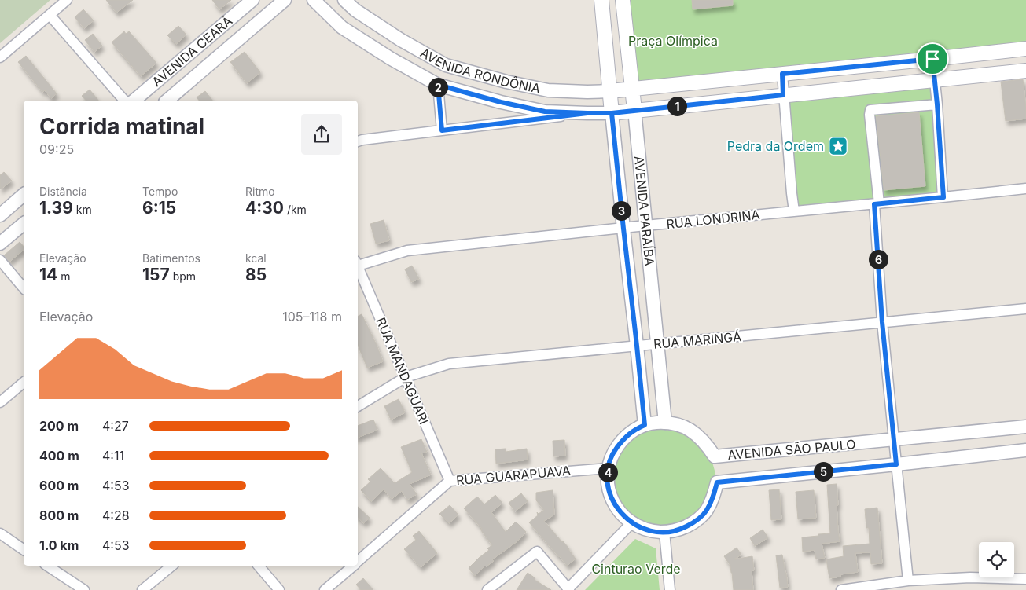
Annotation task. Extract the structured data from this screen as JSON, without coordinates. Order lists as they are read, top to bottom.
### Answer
{
  "streets": {
    "main road": ["AVENIDA RONDÔNIA", "AVENIDA PARAÍBA"],
    "street": [
      "AVENIDA CEARÁ",
      "RUA LONDRINA",
      "RUA MARINGÁ",
      "RUA MANDAGUARI",
      "AVENIDA SÃO PAULO",
      "RUA GUARAPUAVA"
    ]
  },
  "crossings": [
    ["AVENIDA RONDÔNIA", "AVENIDA PARAÍBA"],
    ["AVENIDA PARAÍBA", "RUA LONDRINA"],
    ["AVENIDA PARAÍBA", "RUA MARINGÁ"],
    ["AVENIDA PARAÍBA", "AVENIDA SÃO PAULO"],
    ["RUA MARINGÁ", "RUA MANDAGUARI"],
    ["RUA MANDAGUARI", "RUA GUARAPUAVA"],
    ["AVENIDA SÃO PAULO", "RUA GUARAPUAVA"]
  ],
  "parks": ["Praça Olímpica", "Cinturao Verde"],
  "places": {
    "place": ["Pedra da Ordem"]
  },
  "page": {
    "pins": [
      "2",
      "1",
      "3",
      "6",
      "5",
      "4"
    ],
    "heading": ["Corrida matinal", "09:25"],
    "stats": [
      ["Distância", "1.39 km"],
      ["Tempo", "6:15"],
      ["Ritmo", "4:30 /km"],
      ["Elevação", "14 m"],
      ["Batimentos", "157 bpm"],
      ["kcal", "85"]
    ],
    "chart": ["Elevação", "105–118 m"],
    "list": [
      {
        "name": "200 m",
        "note": "4:27"
      },
      {
        "name": "400 m",
        "note": "4:11"
      },
      {
        "name": "600 m",
        "note": "4:53"
      },
      {
        "name": "800 m",
        "note": "4:28"
      },
      {
        "name": "1.0 km",
        "note": "4:53"
      }
    ]
  }
}
